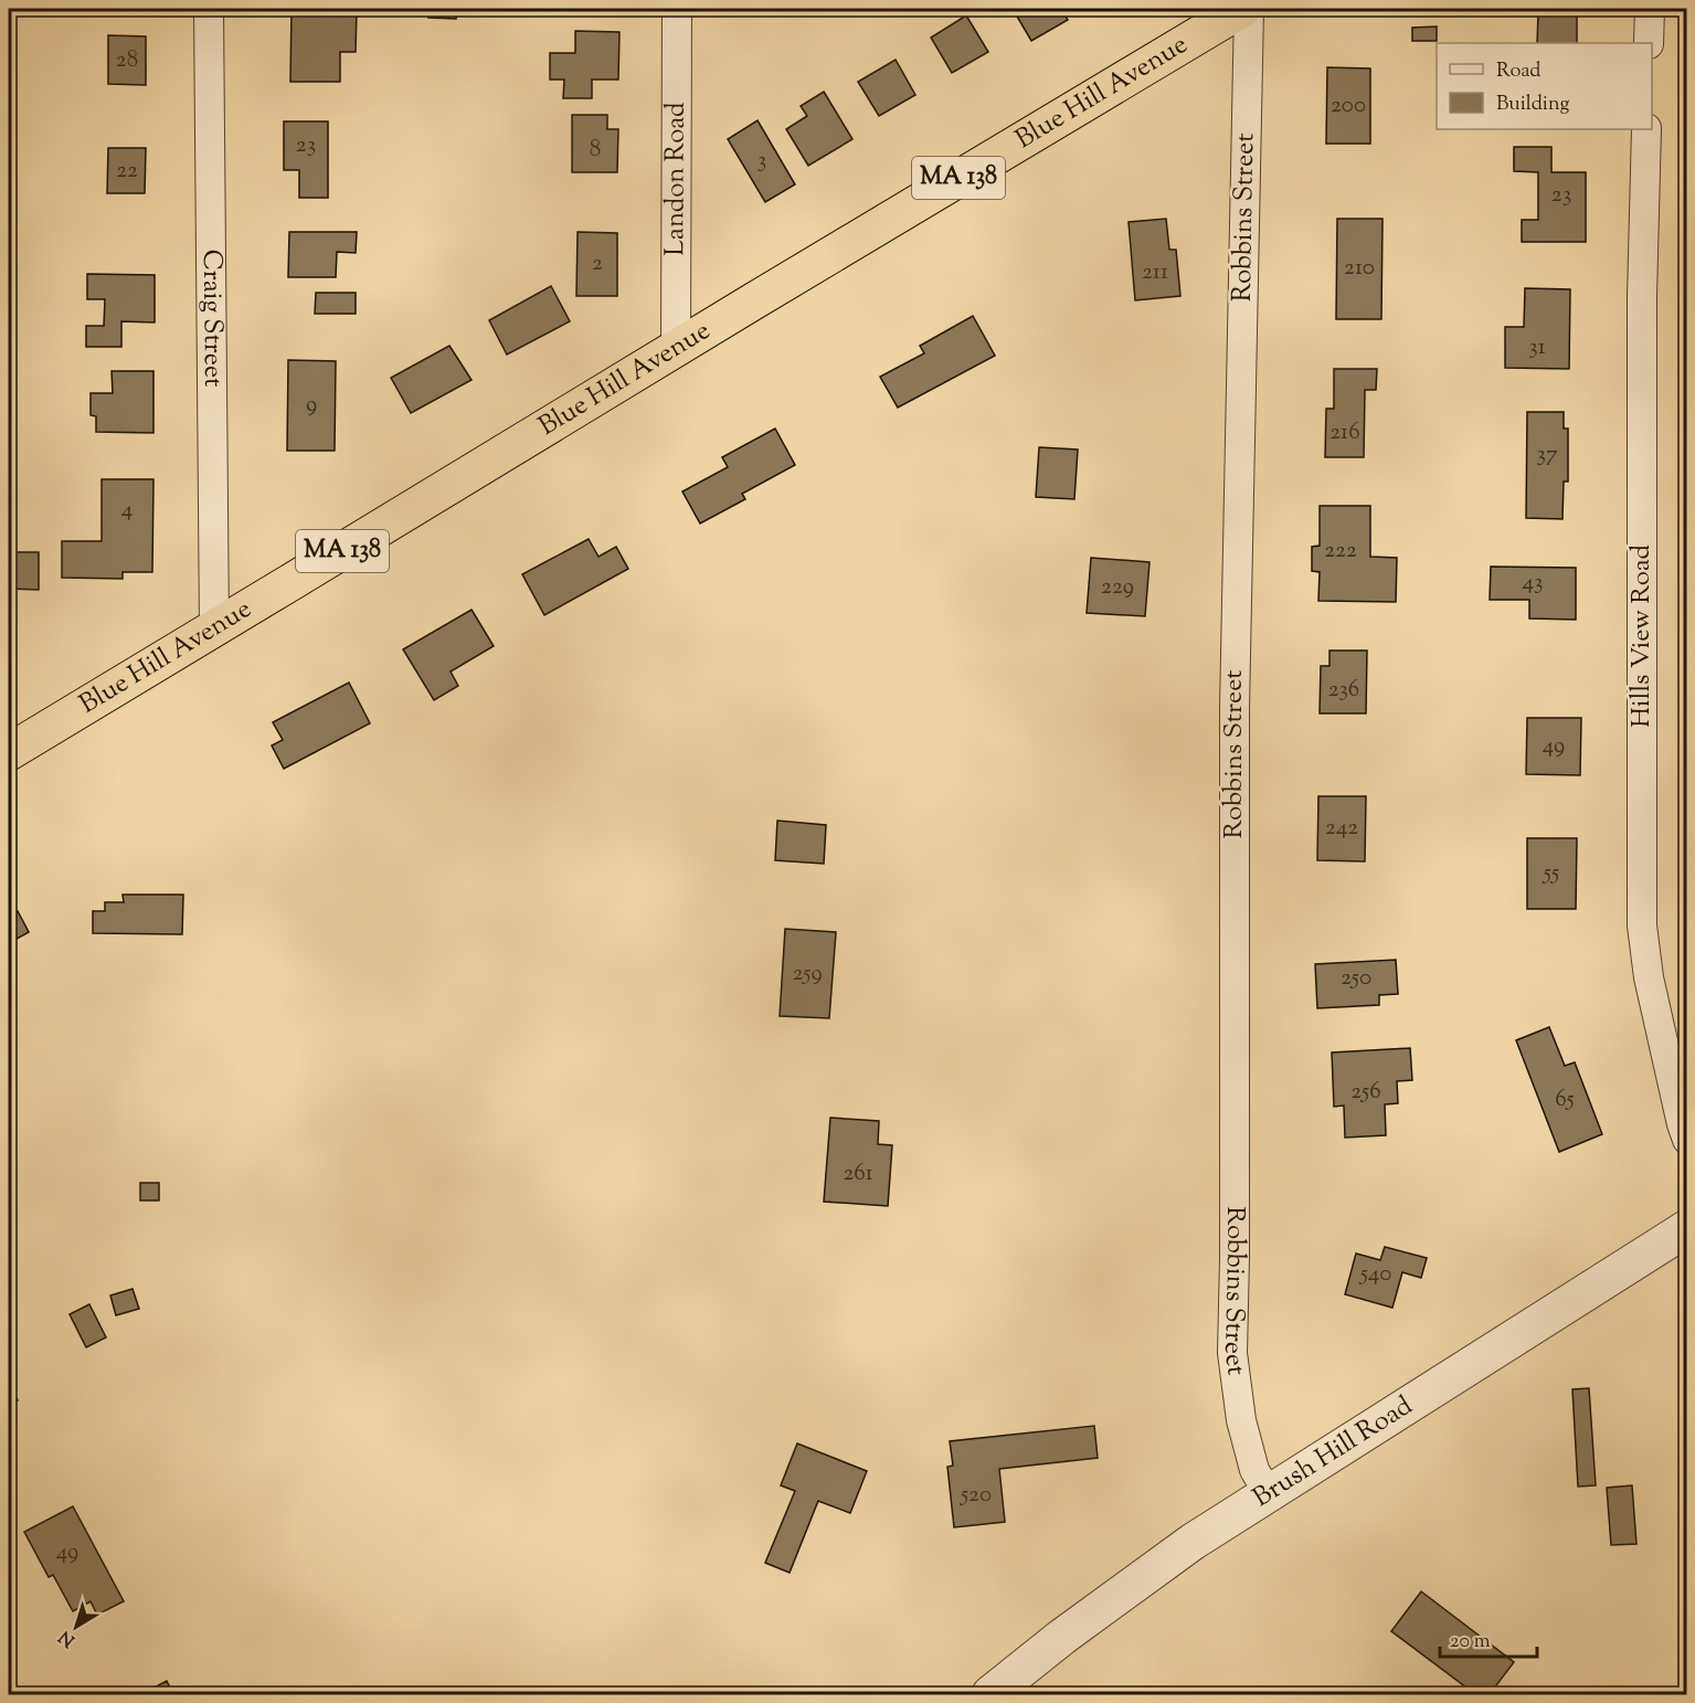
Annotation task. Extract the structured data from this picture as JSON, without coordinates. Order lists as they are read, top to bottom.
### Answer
{
  "streets": {
    "highway": ["Blue Hill Avenue", "MA 138"],
    "street": [
      "Landon Road",
      "Robbins Street",
      "Craig Street",
      "Hills View Road",
      "Brush Hill Road"
    ]
  },
  "crossings": [
    ["Blue Hill Avenue", "Landon Road"],
    ["Blue Hill Avenue", "Craig Street"],
    ["Robbins Street", "Brush Hill Road"]
  ],
  "house_numbers": [
    "28",
    "200",
    "23",
    "8",
    "3",
    "22",
    "23",
    "2",
    "210",
    "211",
    "31",
    "9",
    "216",
    "37",
    "4",
    "222",
    "43",
    "229",
    "236",
    "49",
    "242",
    "55",
    "259",
    "250",
    "256",
    "65",
    "261",
    "540",
    "520",
    "49"
  ],
  "legend": ["Road", "Building"],
  "scale_bar": "20 m",
  "north": "bottom left"
}
